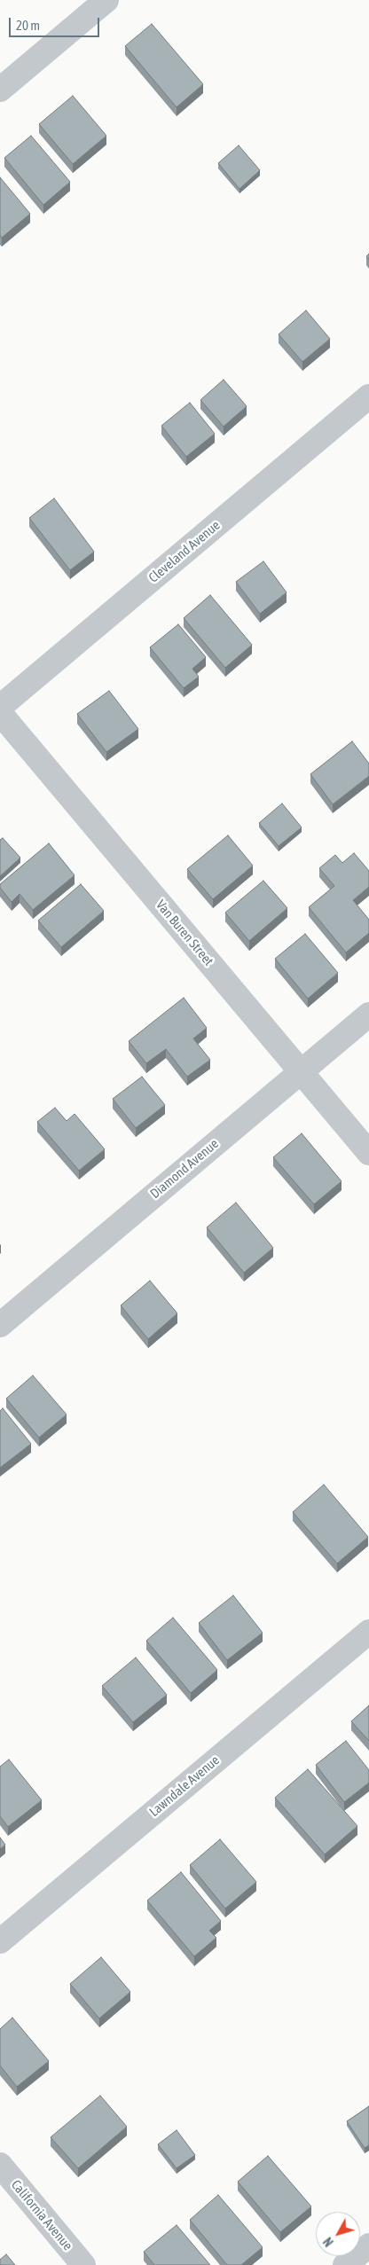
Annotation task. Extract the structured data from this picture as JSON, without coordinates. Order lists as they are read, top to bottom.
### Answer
{
  "streets": {
    "street": [
      "Cleveland Avenue",
      "Van Buren Street",
      "Diamond Avenue",
      "Lawndale Avenue",
      "California Avenue"
    ]
  },
  "crossings": [
    ["Van Buren Street", "Diamond Avenue"]
  ],
  "scale_bar": "20 m",
  "north": "bottom left"
}
